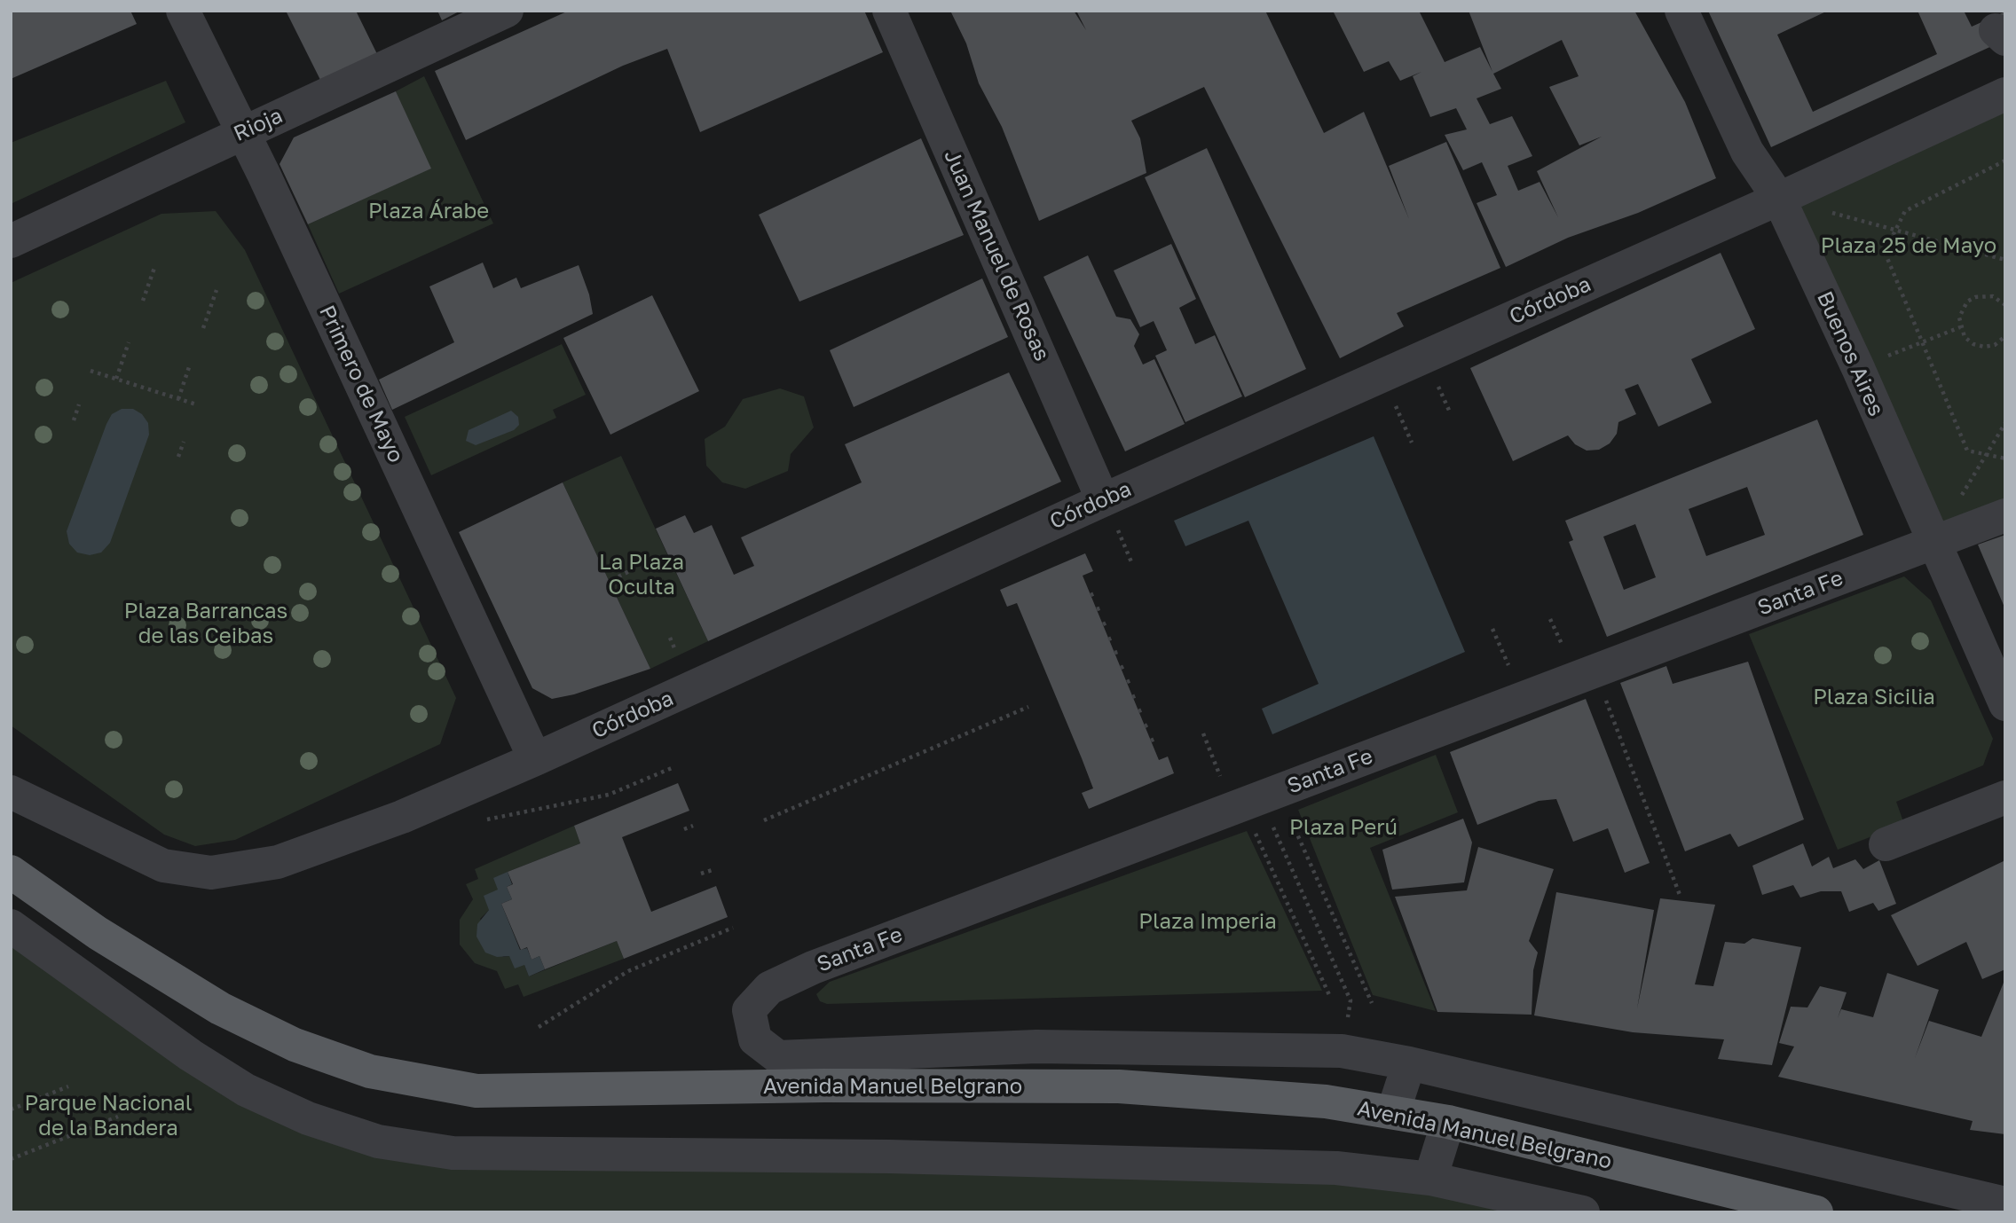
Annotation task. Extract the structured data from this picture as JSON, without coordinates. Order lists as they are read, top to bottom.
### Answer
{
  "streets": {
    "main road": ["Avenida Manuel Belgrano"],
    "street": [
      "Rioja",
      "Juan Manuel de Rosas",
      "Córdoba",
      "Buenos Aires",
      "Primero de Mayo",
      "Santa Fe"
    ]
  },
  "crossings": [
    ["Rioja", "Primero de Mayo"],
    ["Juan Manuel de Rosas", "Córdoba"],
    ["Córdoba", "Buenos Aires"],
    ["Córdoba", "Primero de Mayo"],
    ["Buenos Aires", "Santa Fe"],
    ["Santa Fe", "Avenida Manuel Belgrano"]
  ],
  "parks": [
    "Plaza Árabe",
    "Plaza 25 de Mayo",
    "La Plaza Oculta",
    "Plaza Barrancas de las Ceibas",
    "Plaza Sicilia",
    "Plaza Perú",
    "Plaza Imperia",
    "Parque Nacional de la Bandera"
  ]
}
